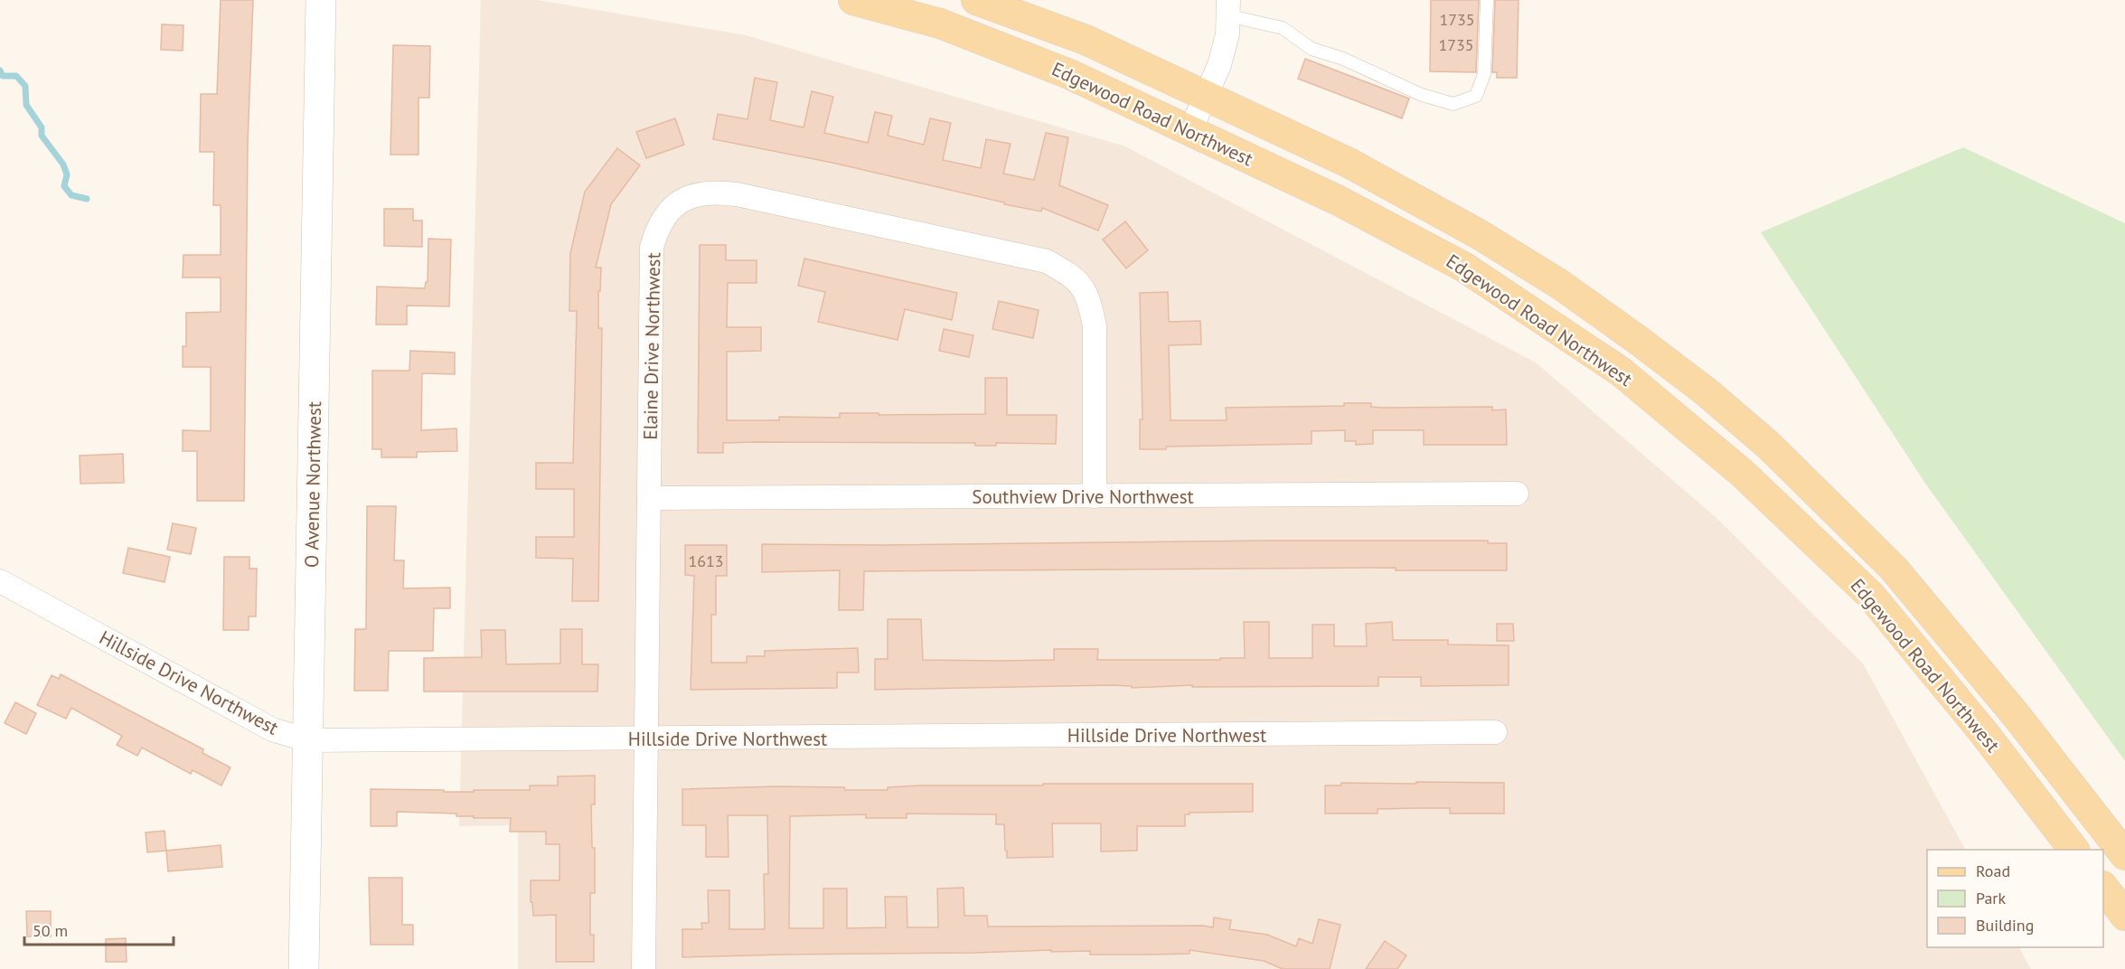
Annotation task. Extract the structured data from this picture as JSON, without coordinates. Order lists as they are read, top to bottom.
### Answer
{
  "streets": {
    "main road": ["Edgewood Road Northwest"],
    "street": [
      "Elaine Drive Northwest",
      "O Avenue Northwest",
      "Southview Drive Northwest",
      "Hillside Drive Northwest"
    ]
  },
  "crossings": [
    ["Elaine Drive Northwest", "Southview Drive Northwest"],
    ["Elaine Drive Northwest", "Hillside Drive Northwest"],
    ["O Avenue Northwest", "Hillside Drive Northwest"]
  ],
  "house_numbers": ["1735", "1735", "1613"],
  "legend": ["Road", "Park", "Building"],
  "scale_bar": "50 m"
}
